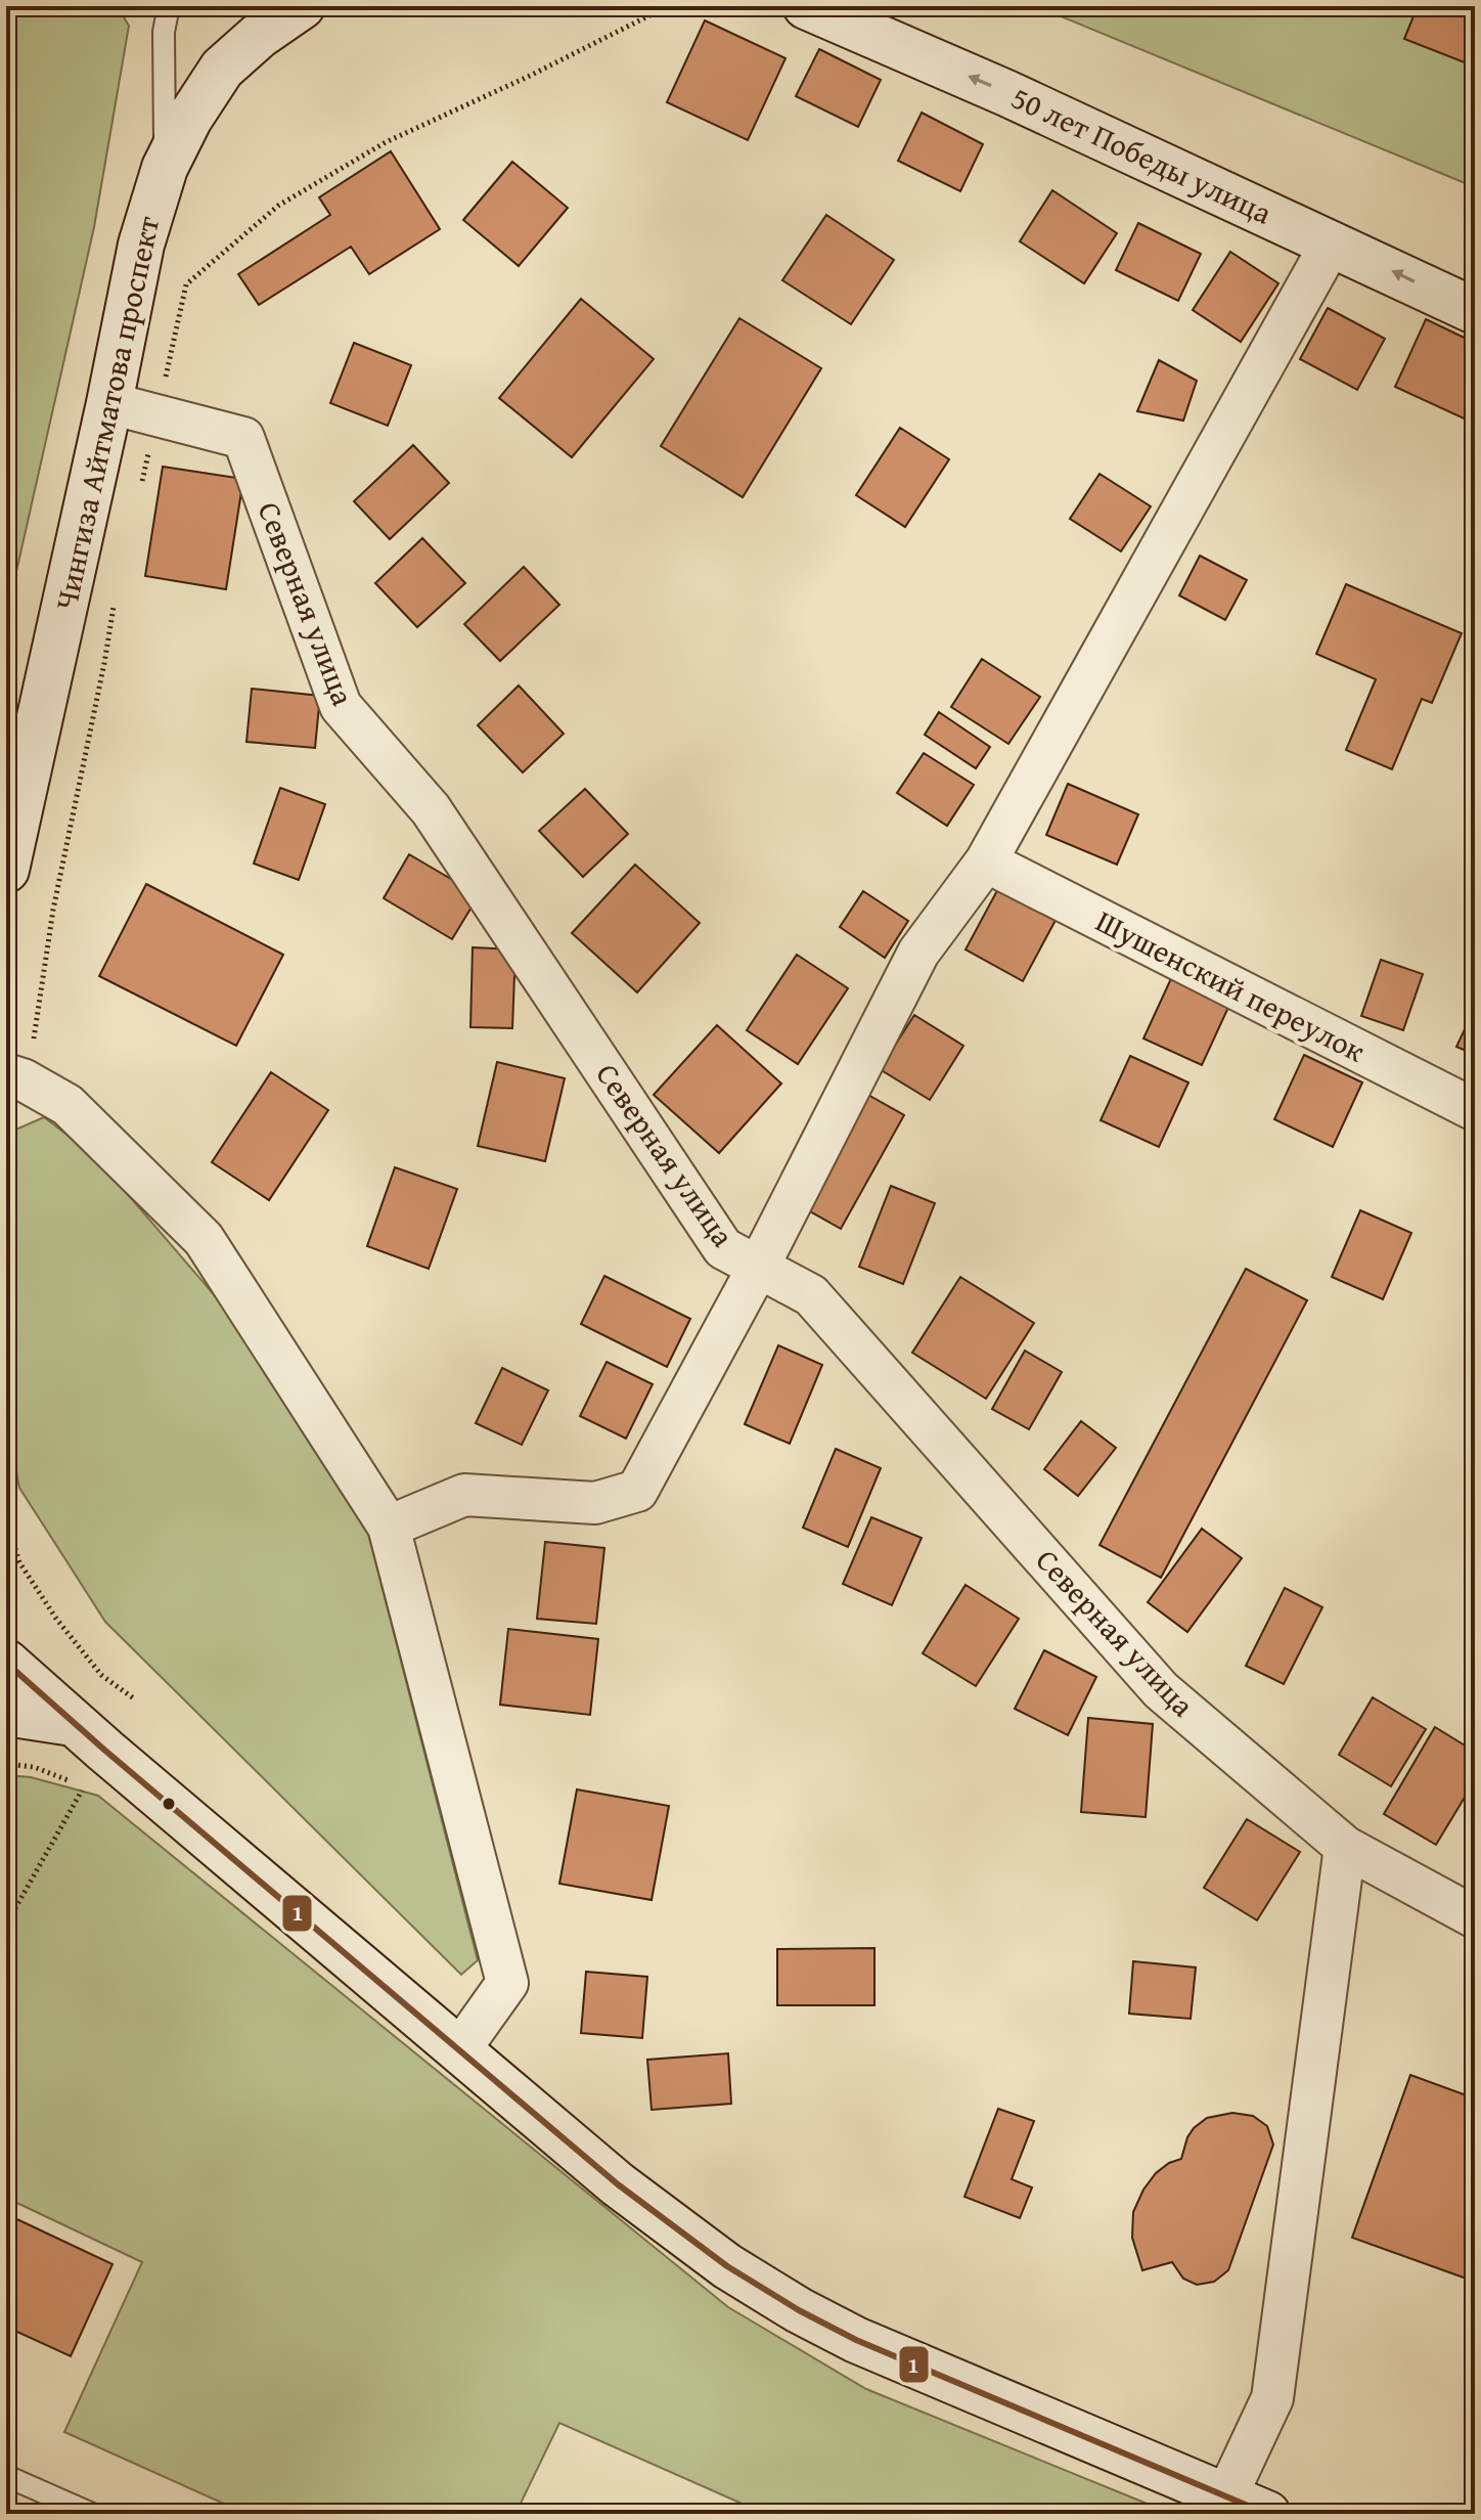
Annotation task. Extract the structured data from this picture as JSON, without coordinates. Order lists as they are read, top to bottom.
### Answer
{
  "streets": {
    "main road": ["50 лет Победы улица", "Чингиза Айтматова проспект"],
    "street": ["Северная улица", "Шушенский переулок"]
  },
  "crossings": [
    ["Чингиза Айтматова проспект", "Северная улица"]
  ],
  "one_way": ["50 лет Победы улица"],
  "lines": ["transit line 1"]
}
